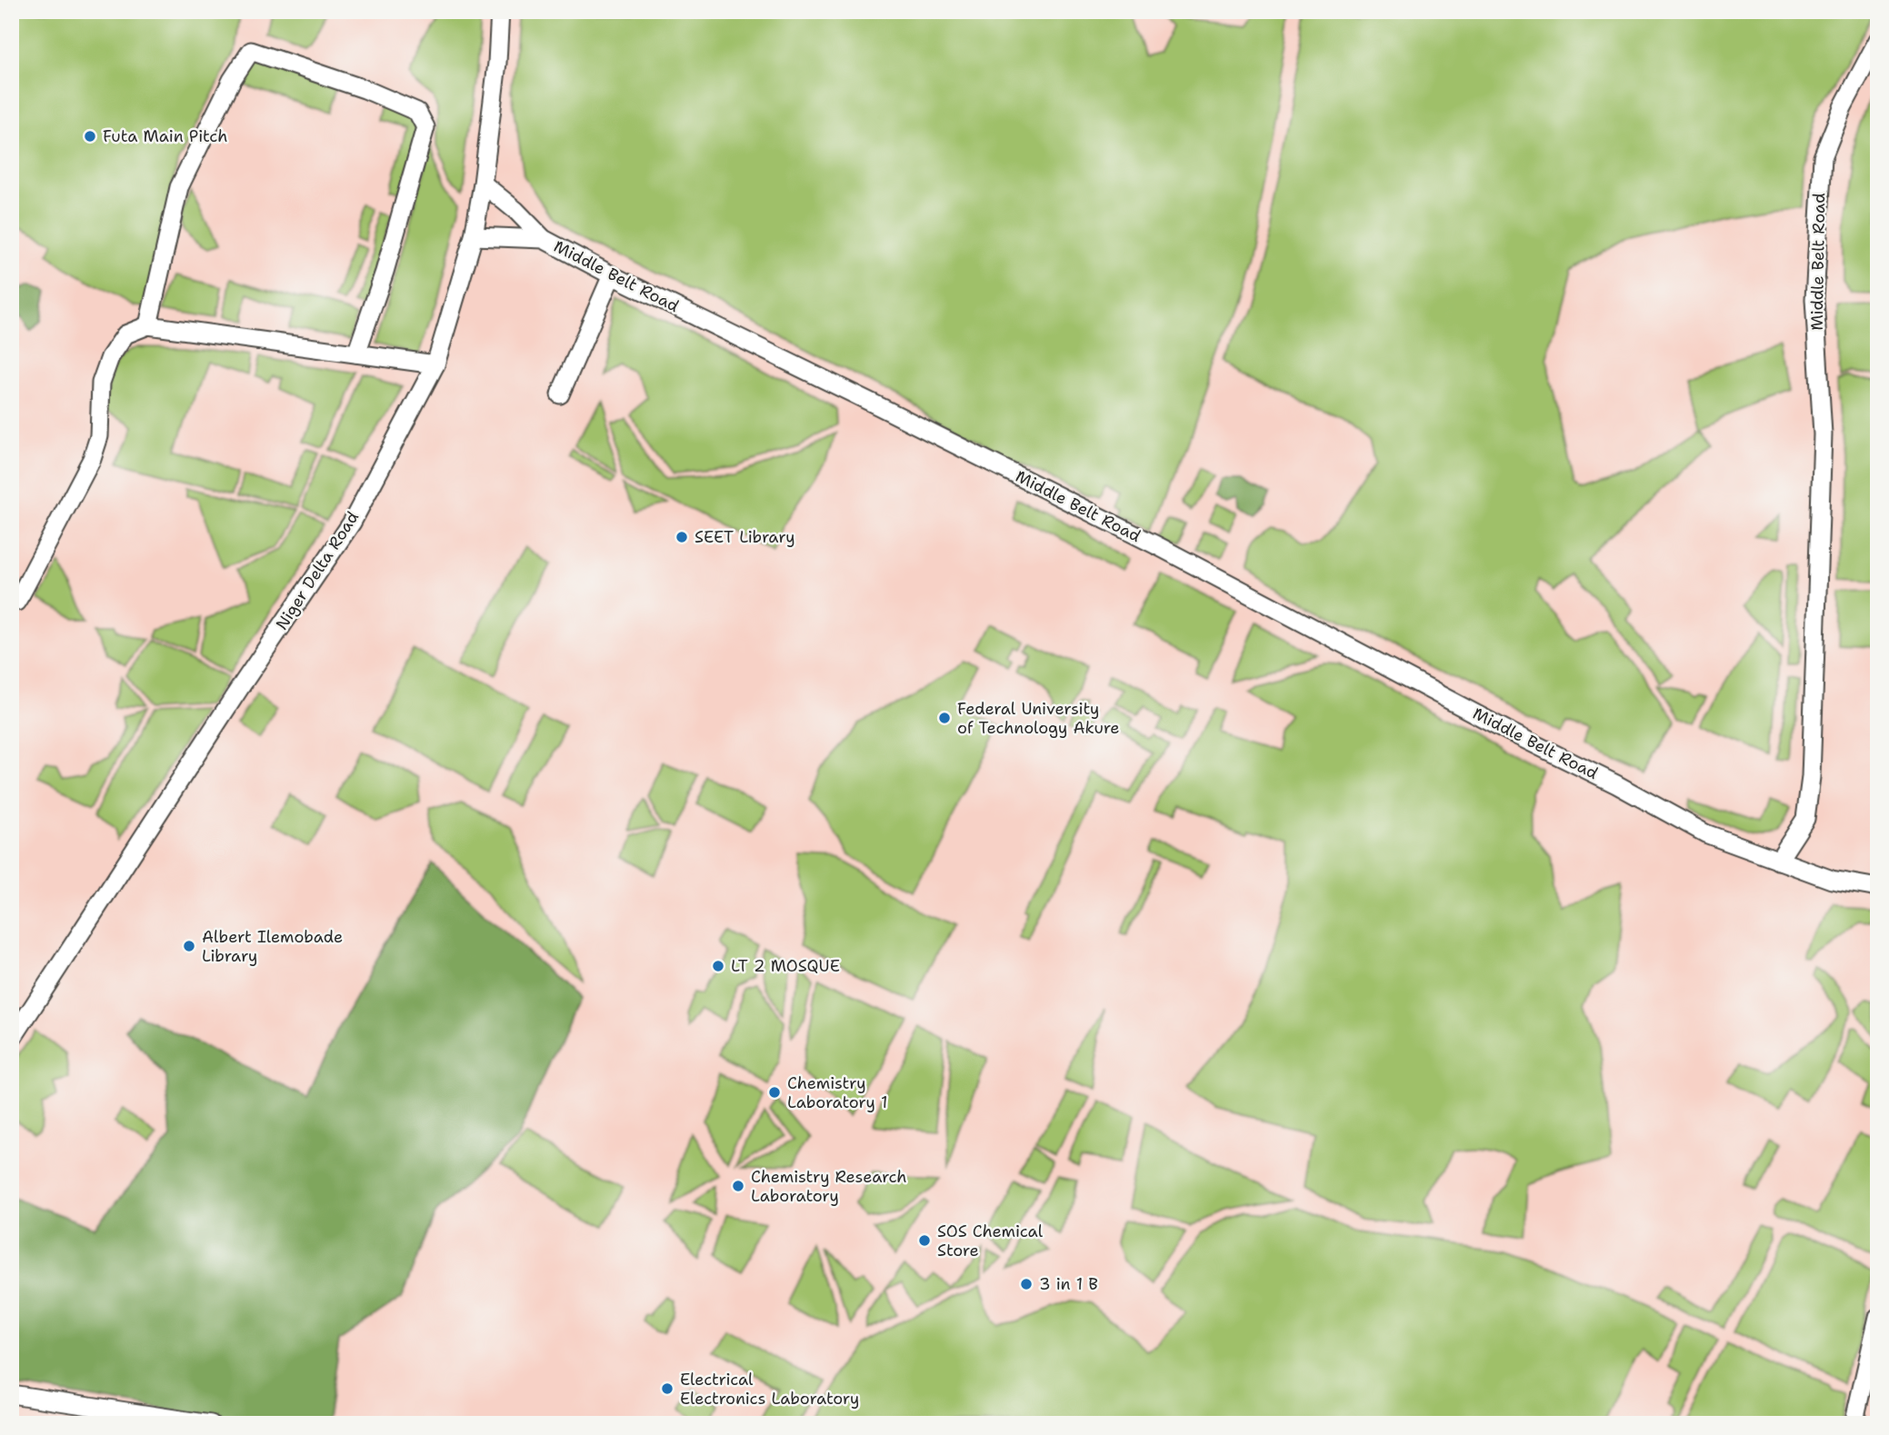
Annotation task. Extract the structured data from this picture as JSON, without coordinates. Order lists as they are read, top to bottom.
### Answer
{
  "streets": {
    "street": ["Middle Belt Road", "Niger Delta Road"]
  },
  "crossings": [
    ["Middle Belt Road", "Niger Delta Road"]
  ],
  "places": [
    "Futa Main Pitch",
    "SEET Library",
    "Federal University of Technology Akure",
    "Albert Ilemobade Library",
    "LT 2 MOSQUE",
    "Chemistry Laboratory 1",
    "Chemistry Research Laboratory",
    "SOS Chemical Store",
    "3 in 1 B",
    "Electrical Electronics Laboratory"
  ]
}
